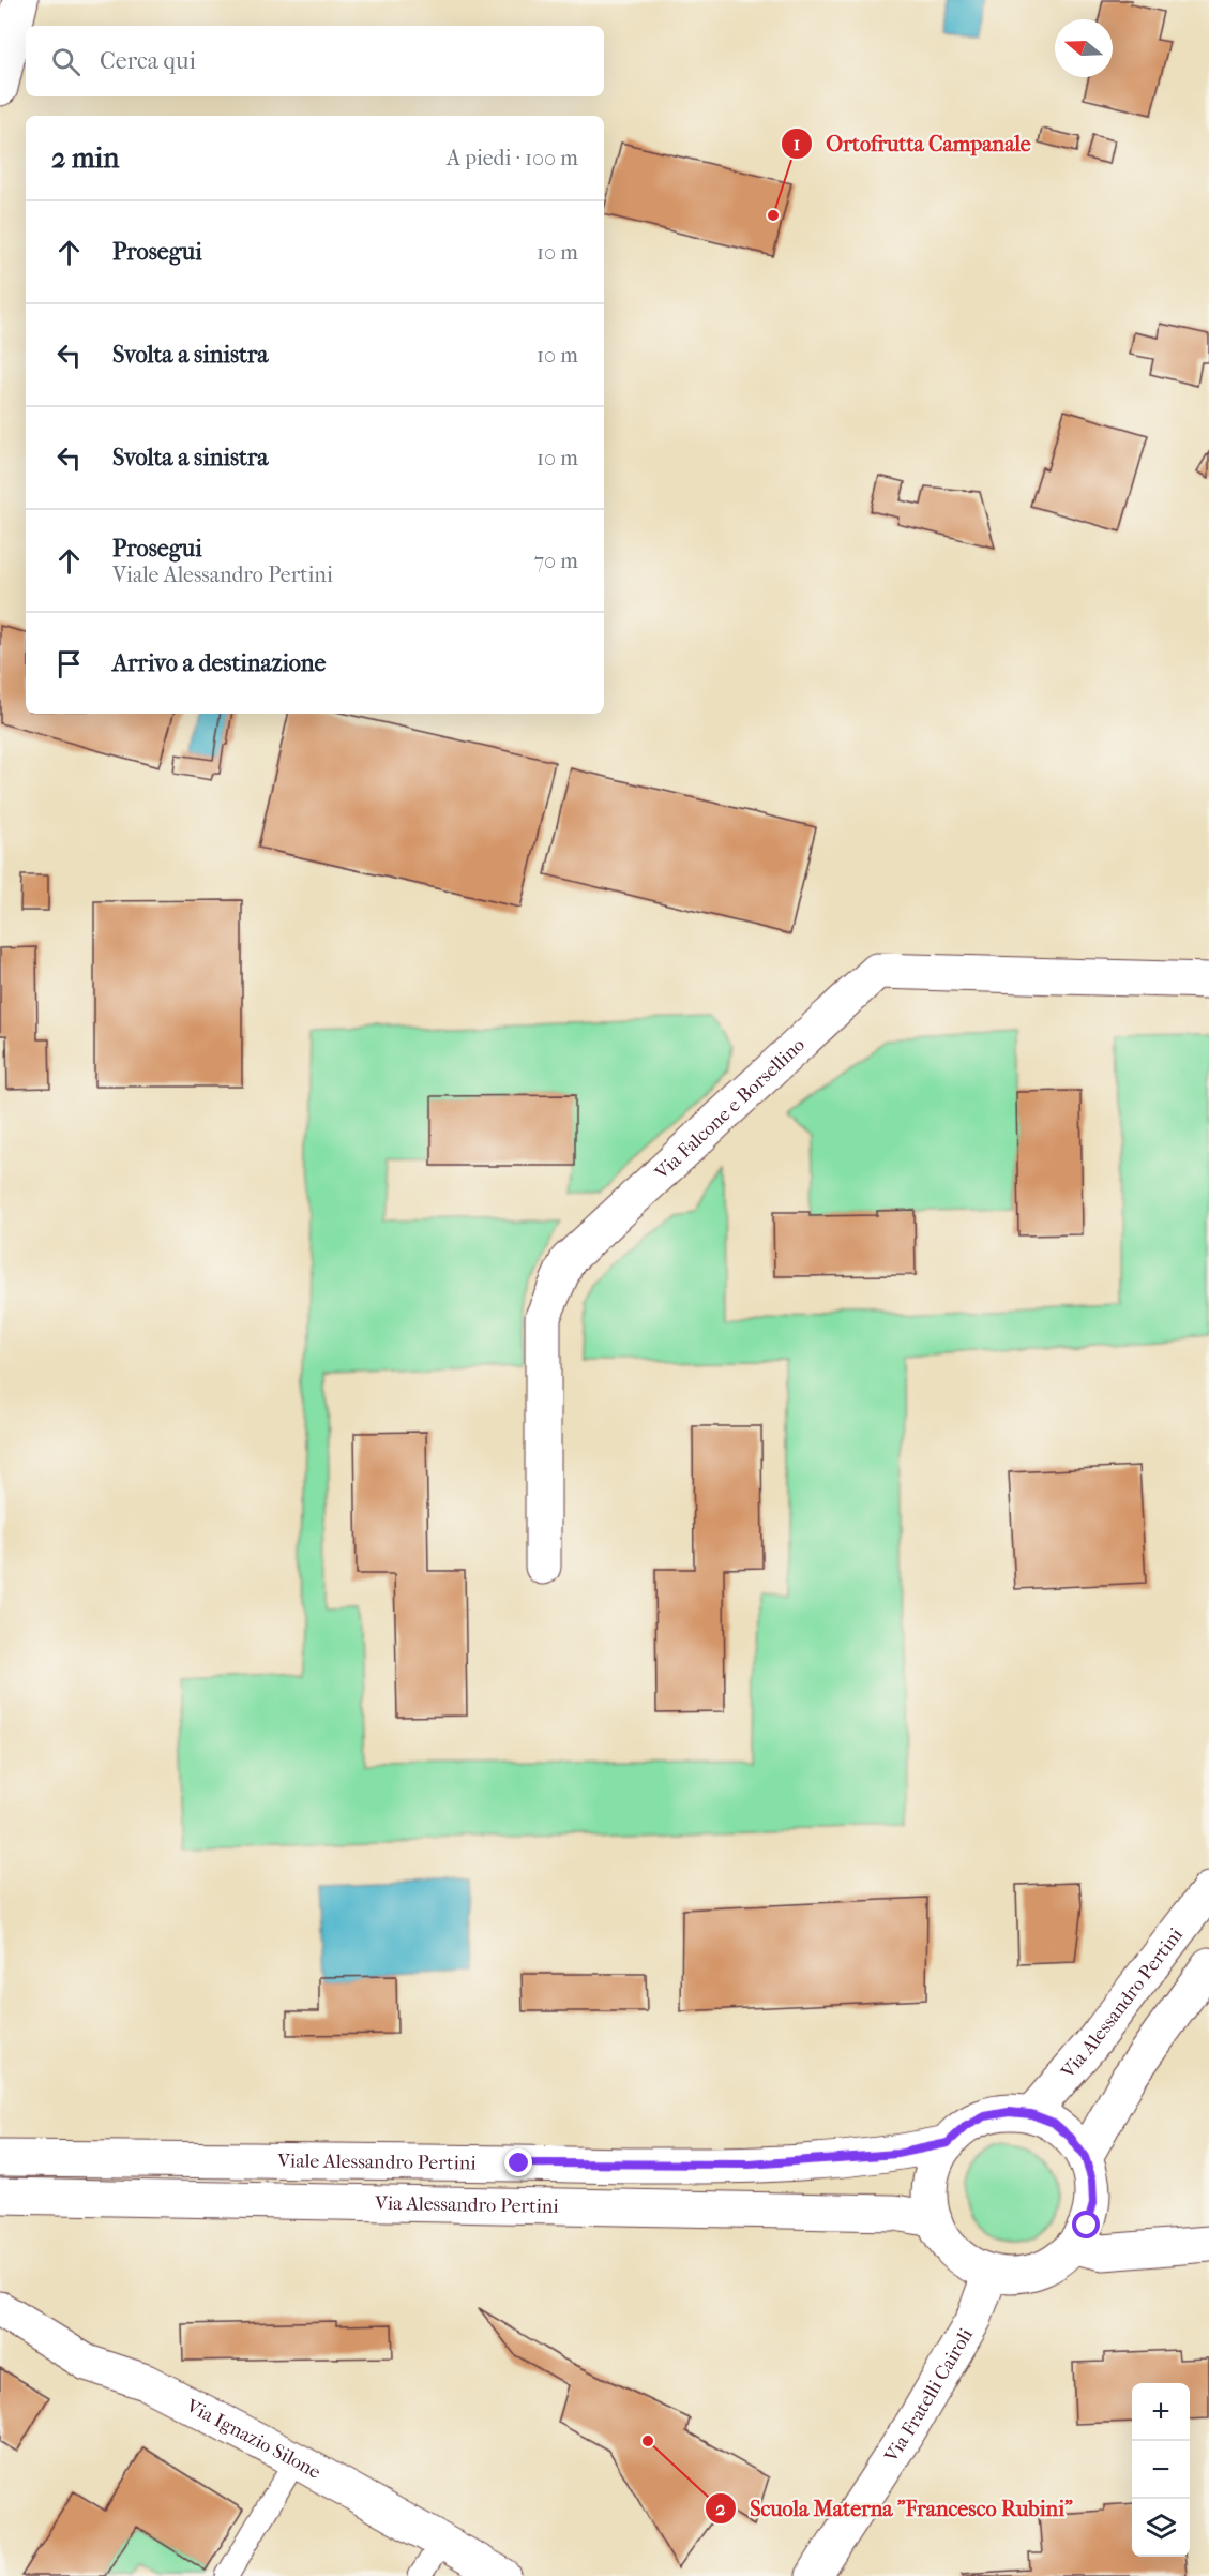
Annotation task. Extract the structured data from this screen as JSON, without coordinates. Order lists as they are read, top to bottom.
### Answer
{
  "streets": {
    "main road": [
      "Via Falcone e Borsellino",
      "Via Alessandro Pertini",
      "Viale Alessandro Pertini",
      "Via Fratelli Cairoli",
      "Via Ignazio Silone"
    ]
  },
  "crossings": [
    ["Via Alessandro Pertini", "Viale Alessandro Pertini"],
    ["Via Alessandro Pertini", "Via Fratelli Cairoli"],
    ["Viale Alessandro Pertini", "Via Fratelli Cairoli"]
  ],
  "places": ["Ortofrutta Campanale", "Scuola Materna \"Francesco Rubini\""],
  "north": "left",
  "page": {
    "search": "Cerca qui",
    "heading": ["2 min", "A piedi · 100 m"],
    "list": [
      ["Prosegui", "10 m"],
      ["Svolta a sinistra", "10 m"],
      ["Svolta a sinistra", "10 m"],
      ["Prosegui", "Viale Alessandro Pertini", "70 m"],
      "Arrivo a destinazione"
    ],
    "map_buttons": ["+", "−"]
  }
}
